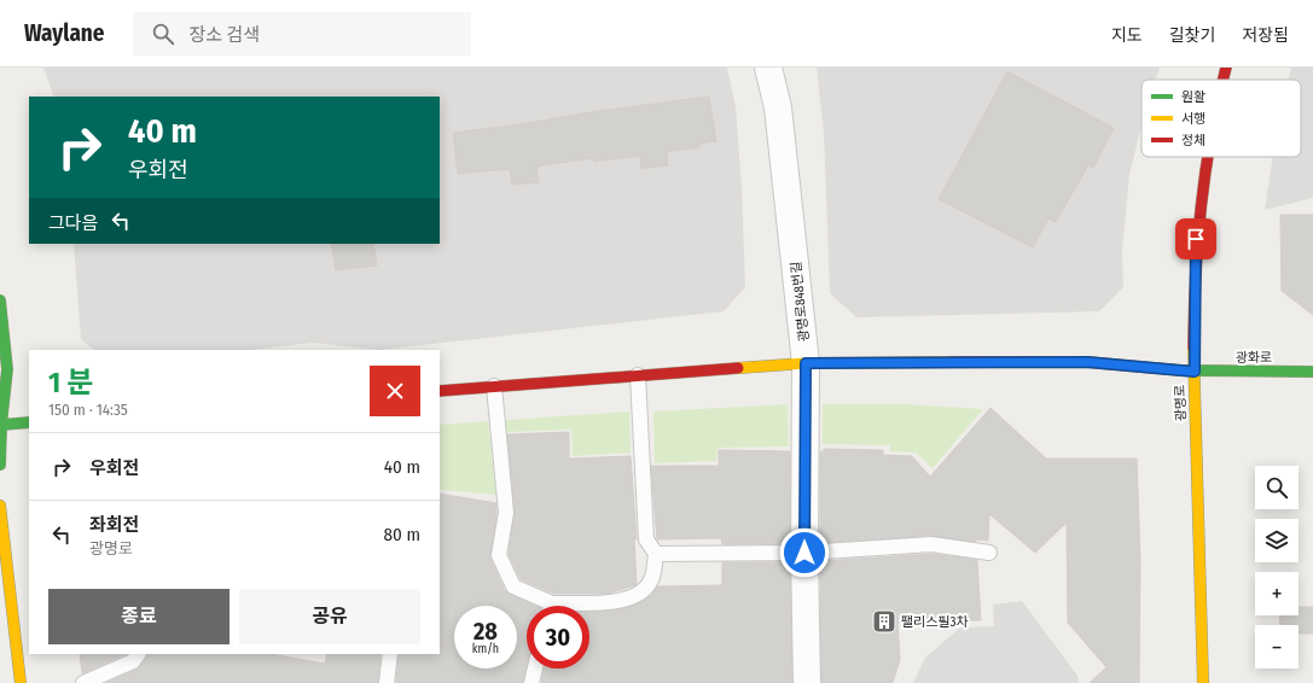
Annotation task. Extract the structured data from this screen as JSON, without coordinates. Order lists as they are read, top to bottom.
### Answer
{
  "streets": {
    "street": ["광명로848번길", "광화로", "광명로"]
  },
  "crossings": [
    ["광명로848번길", "광화로"],
    ["광화로", "광명로"]
  ],
  "places": {
    "building": ["팰리스필3차"]
  },
  "legend": ["원활", "서행", "정체"],
  "page": {
    "header": "Waylane",
    "search": "장소 검색",
    "nav": ["지도", "길찾기", "저장됨"],
    "turn": ["40 m", "우회전"],
    "then": "그다음",
    "heading": ["1 분", "150 m · 14:35"],
    "list": [
      {
        "name": "우회전",
        "value": "40 m"
      },
      {
        "name": "좌회전",
        "note": "광명로",
        "value": "80 m"
      }
    ],
    "map_buttons": ["+", "−"],
    "buttons": ["종료", "공유"],
    "speed": "28 km/h",
    "limit": "30"
  }
}
